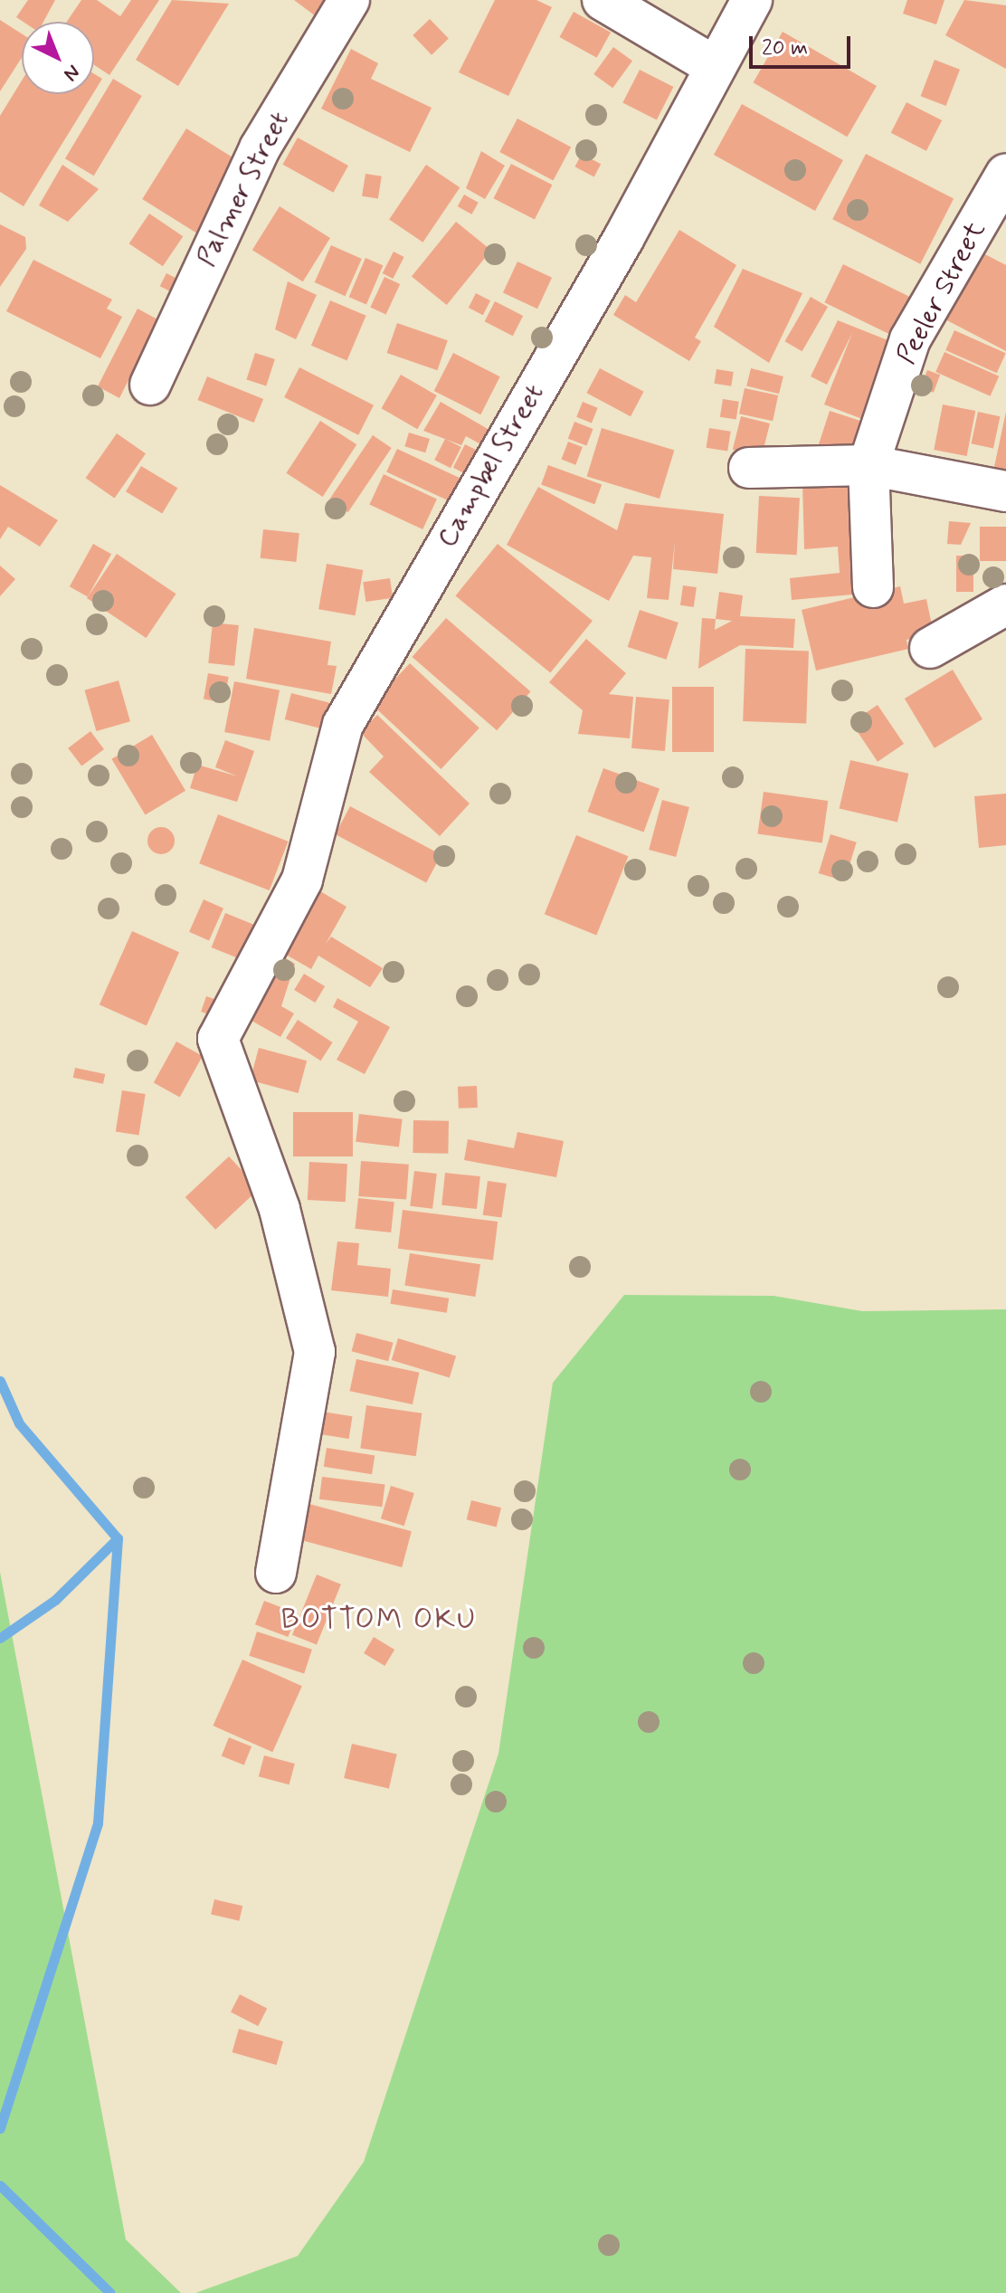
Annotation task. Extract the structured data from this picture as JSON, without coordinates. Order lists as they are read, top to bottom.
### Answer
{
  "streets": {
    "street": ["Palmer Street", "Peeler Street", "Campbel Street"]
  },
  "districts": ["BOTTOM OKU"],
  "scale_bar": "20 m",
  "north": "bottom right"
}
